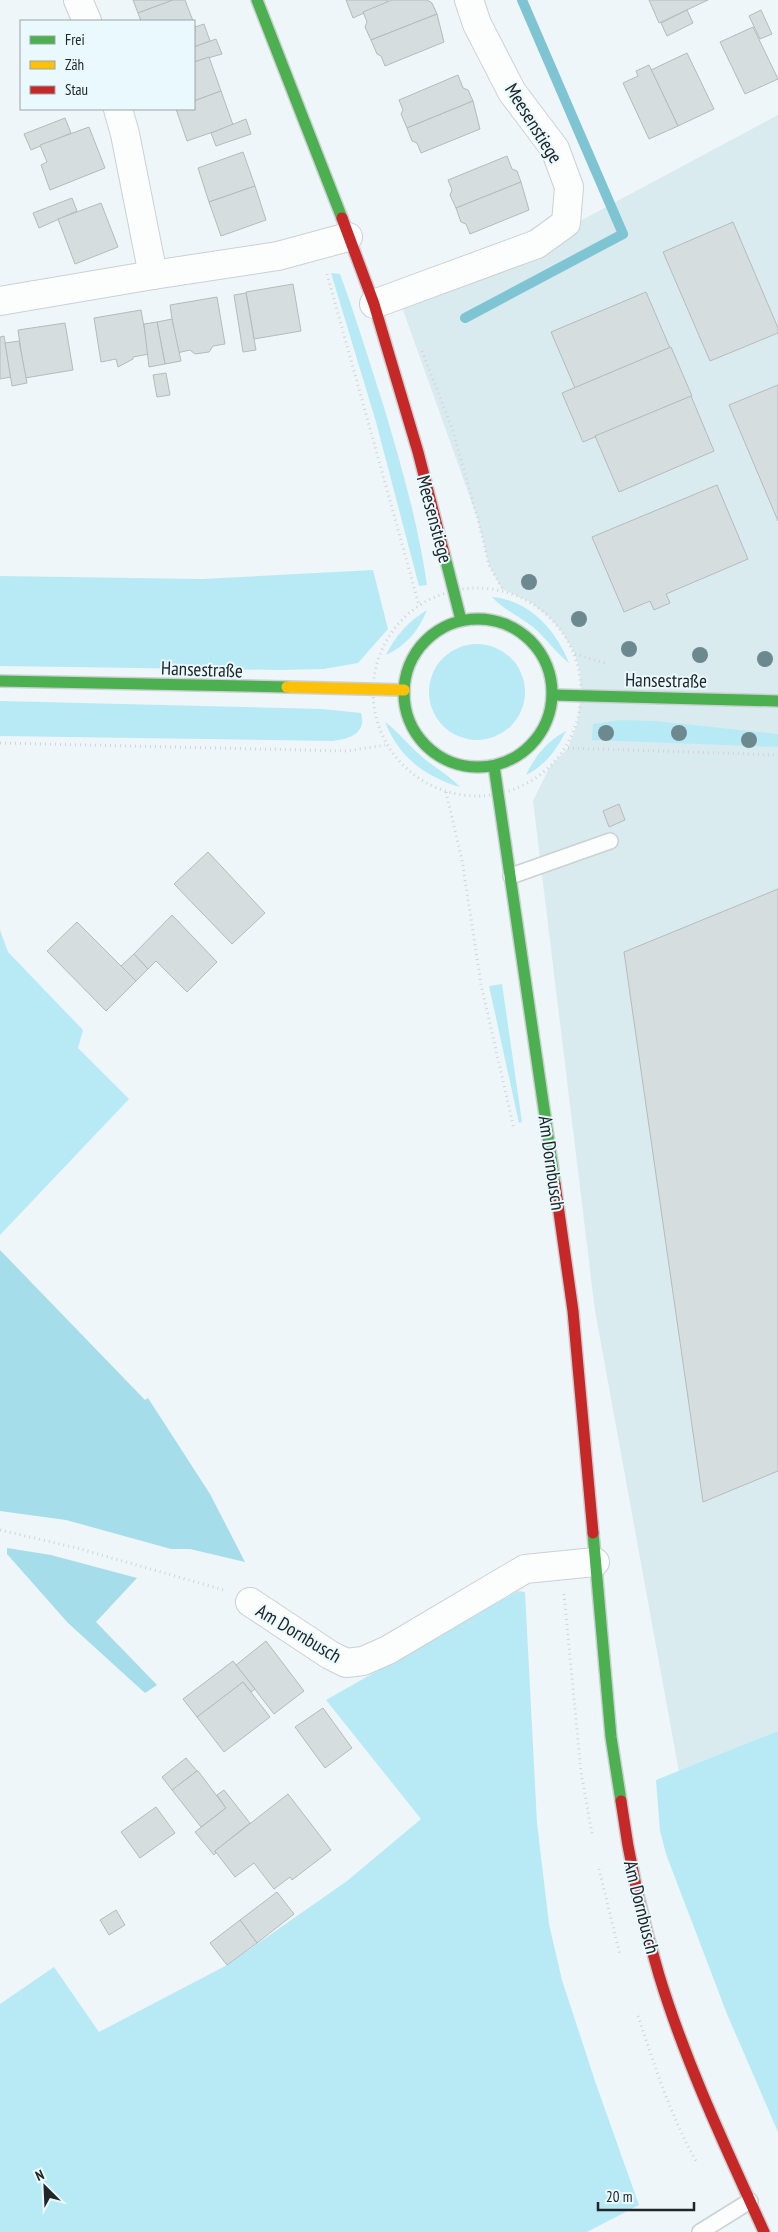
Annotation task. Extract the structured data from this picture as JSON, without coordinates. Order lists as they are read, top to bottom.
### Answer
{
  "streets": {
    "street": ["Meesenstiege", "Hansestraße", "Am Dornbusch"]
  },
  "crossings": [
    ["Meesenstiege", "Hansestraße"],
    ["Meesenstiege", "Am Dornbusch"],
    ["Hansestraße", "Am Dornbusch"]
  ],
  "legend": ["Frei", "Zäh", "Stau"],
  "scale_bar": "20 m",
  "north": "top left"
}
